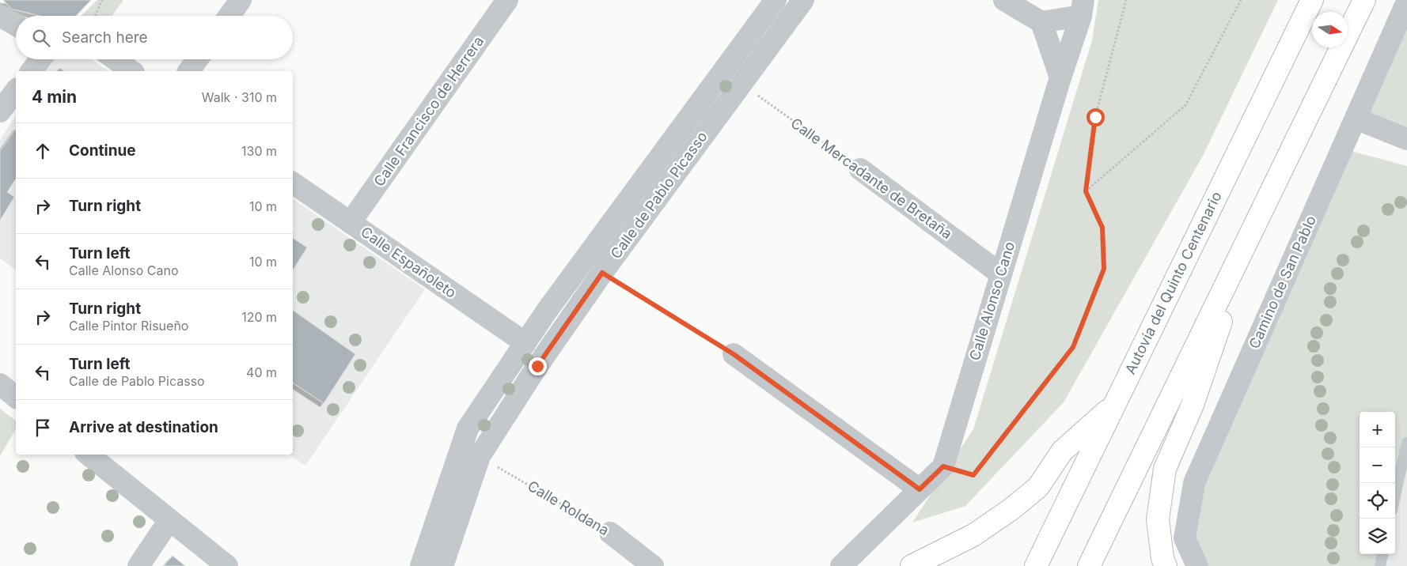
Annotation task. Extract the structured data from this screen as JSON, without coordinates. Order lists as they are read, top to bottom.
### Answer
{
  "streets": {
    "highway": ["Autovía del Quinto Centenario"],
    "street": [
      "Calle Francisco de Herrera",
      "Calle Mercadante de Bretaña",
      "Calle de Pablo Picasso",
      "Calle Españoleto",
      "Camino de San Pablo",
      "Calle Alonso Cano",
      "Calle Roldana"
    ]
  },
  "crossings": [
    ["Calle Francisco de Herrera", "Calle Españoleto"],
    ["Calle Mercadante de Bretaña", "Calle de Pablo Picasso"],
    ["Calle Mercadante de Bretaña", "Calle Alonso Cano"],
    ["Calle de Pablo Picasso", "Calle Españoleto"],
    ["Calle de Pablo Picasso", "Calle Roldana"]
  ],
  "north": "right",
  "page": {
    "search": "Search here",
    "heading": ["4 min", "Walk · 310 m"],
    "list": [
      ["Continue", "130 m"],
      ["Turn right", "10 m"],
      ["Turn left", "Calle Alonso Cano", "10 m"],
      ["Turn right", "Calle Pintor Risueño", "120 m"],
      ["Turn left", "Calle de Pablo Picasso", "40 m"],
      "Arrive at destination"
    ],
    "map_buttons": ["+", "−"]
  }
}
